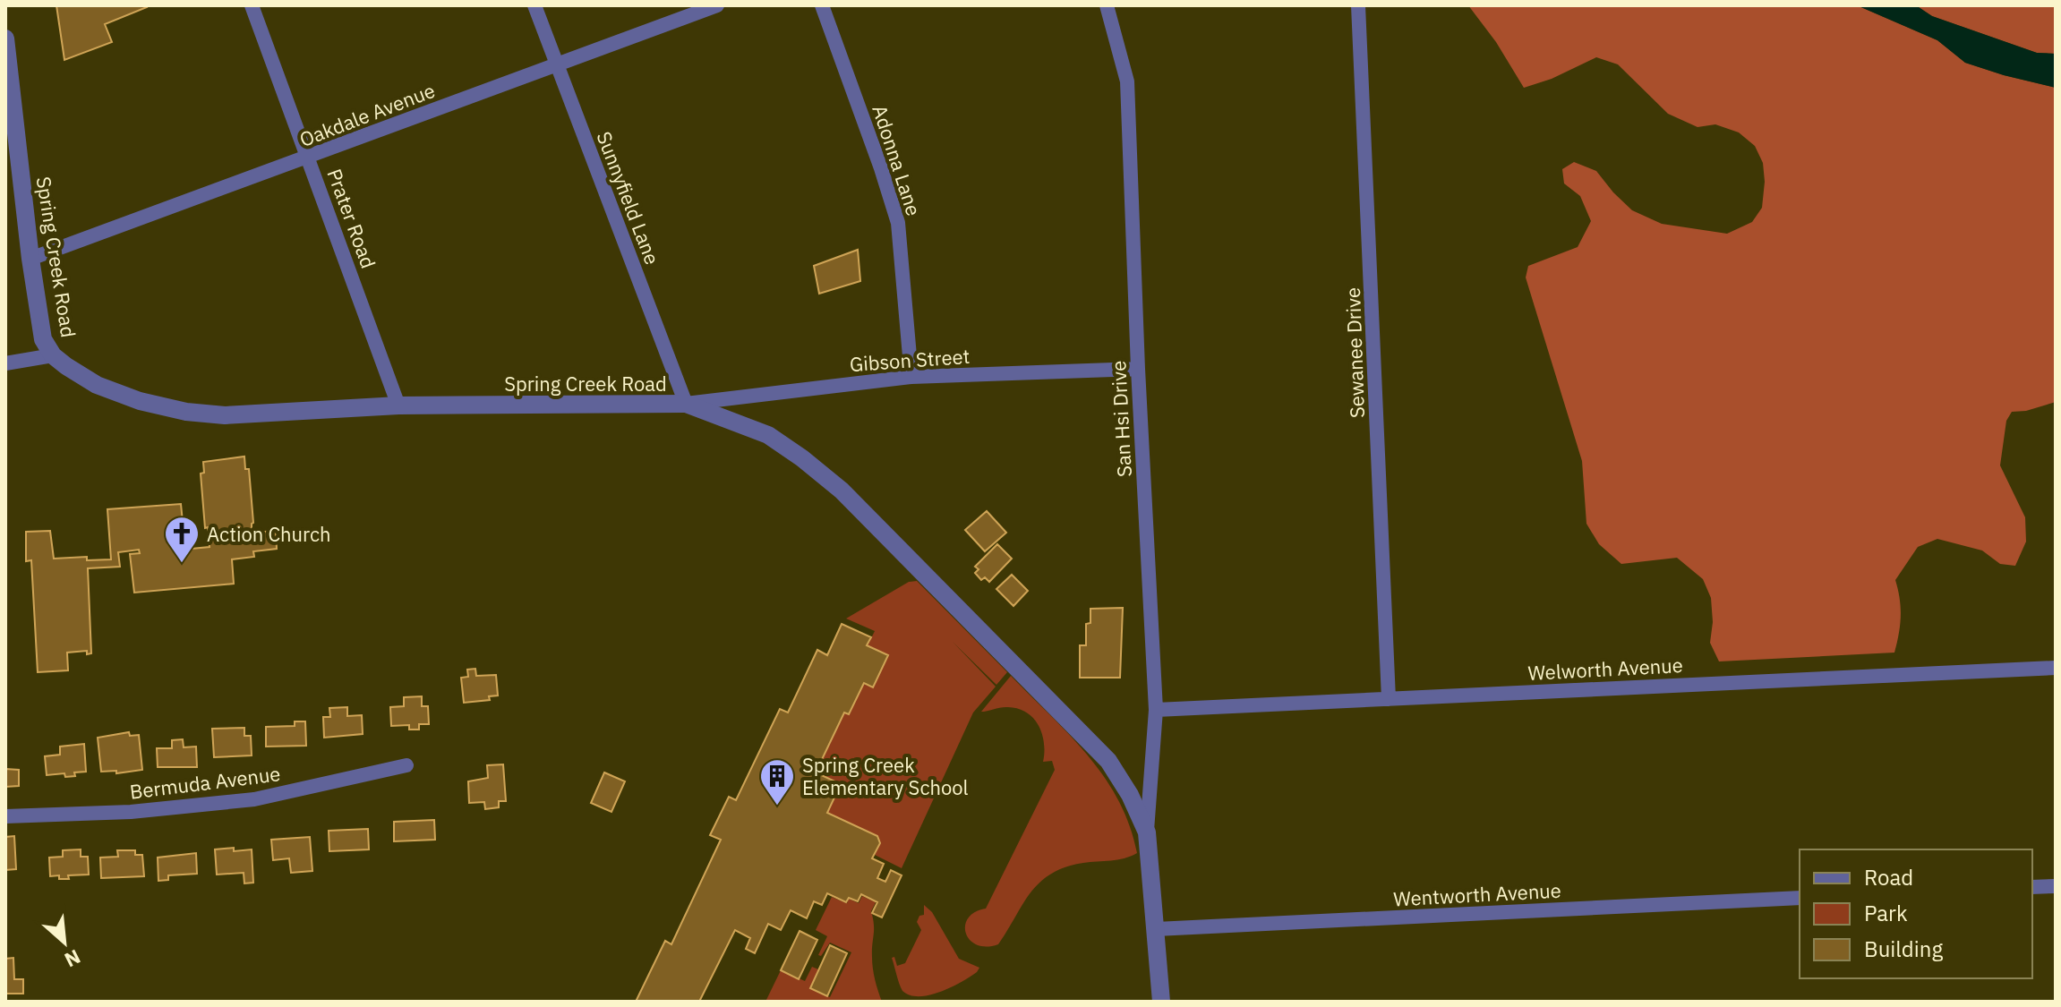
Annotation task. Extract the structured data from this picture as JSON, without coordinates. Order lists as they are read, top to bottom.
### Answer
{
  "streets": {
    "street": [
      "Oakdale Avenue",
      "Adonna Lane",
      "Sunnyfield Lane",
      "Prater Road",
      "Spring Creek Road",
      "Sewanee Drive",
      "Gibson Street",
      "San Hsi Drive",
      "Welworth Avenue",
      "Bermuda Avenue",
      "Wentworth Avenue"
    ]
  },
  "crossings": [
    ["Oakdale Avenue", "Sunnyfield Lane"],
    ["Oakdale Avenue", "Prater Road"],
    ["Oakdale Avenue", "Spring Creek Road"],
    ["Adonna Lane", "Gibson Street"],
    ["Sunnyfield Lane", "Spring Creek Road"],
    ["Sunnyfield Lane", "Gibson Street"],
    ["Prater Road", "Spring Creek Road"],
    ["Spring Creek Road", "Gibson Street"],
    ["Spring Creek Road", "San Hsi Drive"],
    ["Spring Creek Road", "Wentworth Avenue"],
    ["Sewanee Drive", "Welworth Avenue"],
    ["Gibson Street", "San Hsi Drive"],
    ["San Hsi Drive", "Welworth Avenue"]
  ],
  "places": {
    "church": ["Action Church"],
    "building": ["Spring Creek Elementary School"]
  },
  "legend": ["Road", "Park", "Building"],
  "north": "bottom right"
}
